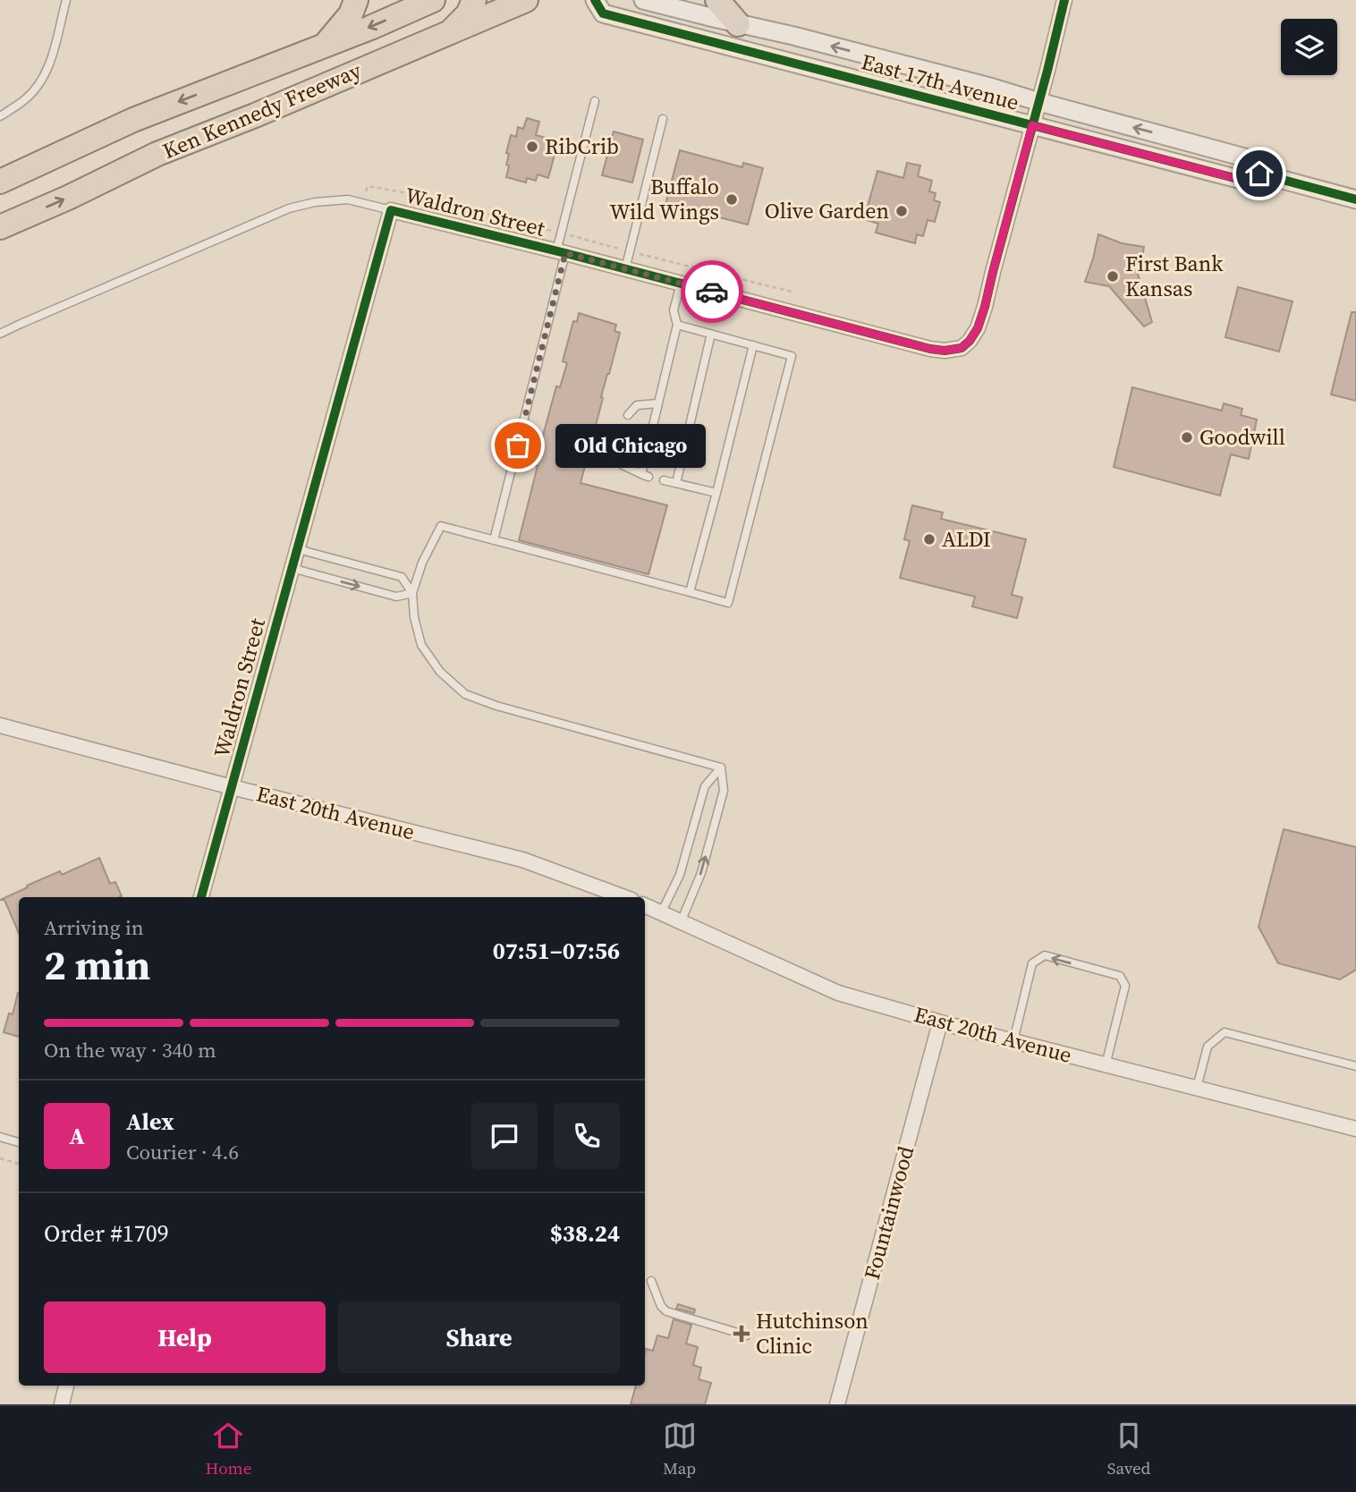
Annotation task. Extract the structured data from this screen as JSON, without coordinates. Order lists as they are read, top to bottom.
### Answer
{
  "streets": {
    "highway": ["Ken Kennedy Freeway"],
    "street": [
      "East 17th Avenue",
      "Waldron Street",
      "East 20th Avenue",
      "Fountainwood"
    ]
  },
  "crossings": [
    ["East 17th Avenue", "Waldron Street"],
    ["Waldron Street", "East 20th Avenue"],
    ["East 20th Avenue", "Fountainwood"]
  ],
  "places": {
    "other": [
      "RibCrib",
      "Buffalo Wild Wings",
      "Olive Garden",
      "First Bank Kansas",
      "Goodwill",
      "Old Chicago",
      "ALDI"
    ],
    "health": ["Hutchinson Clinic"]
  },
  "page": {
    "bubble": "Old Chicago",
    "heading": ["2 min", "Arriving in", "07:51–07:56"],
    "panel": [
      "Alex",
      "Courier · 4.6",
      "Order #1709",
      "$38.24"
    ],
    "bar": "On the way · 340 m",
    "round": "A",
    "buttons": ["Help", "Share"],
    "tabs": ["Home", "Map", "Saved"]
  }
}
